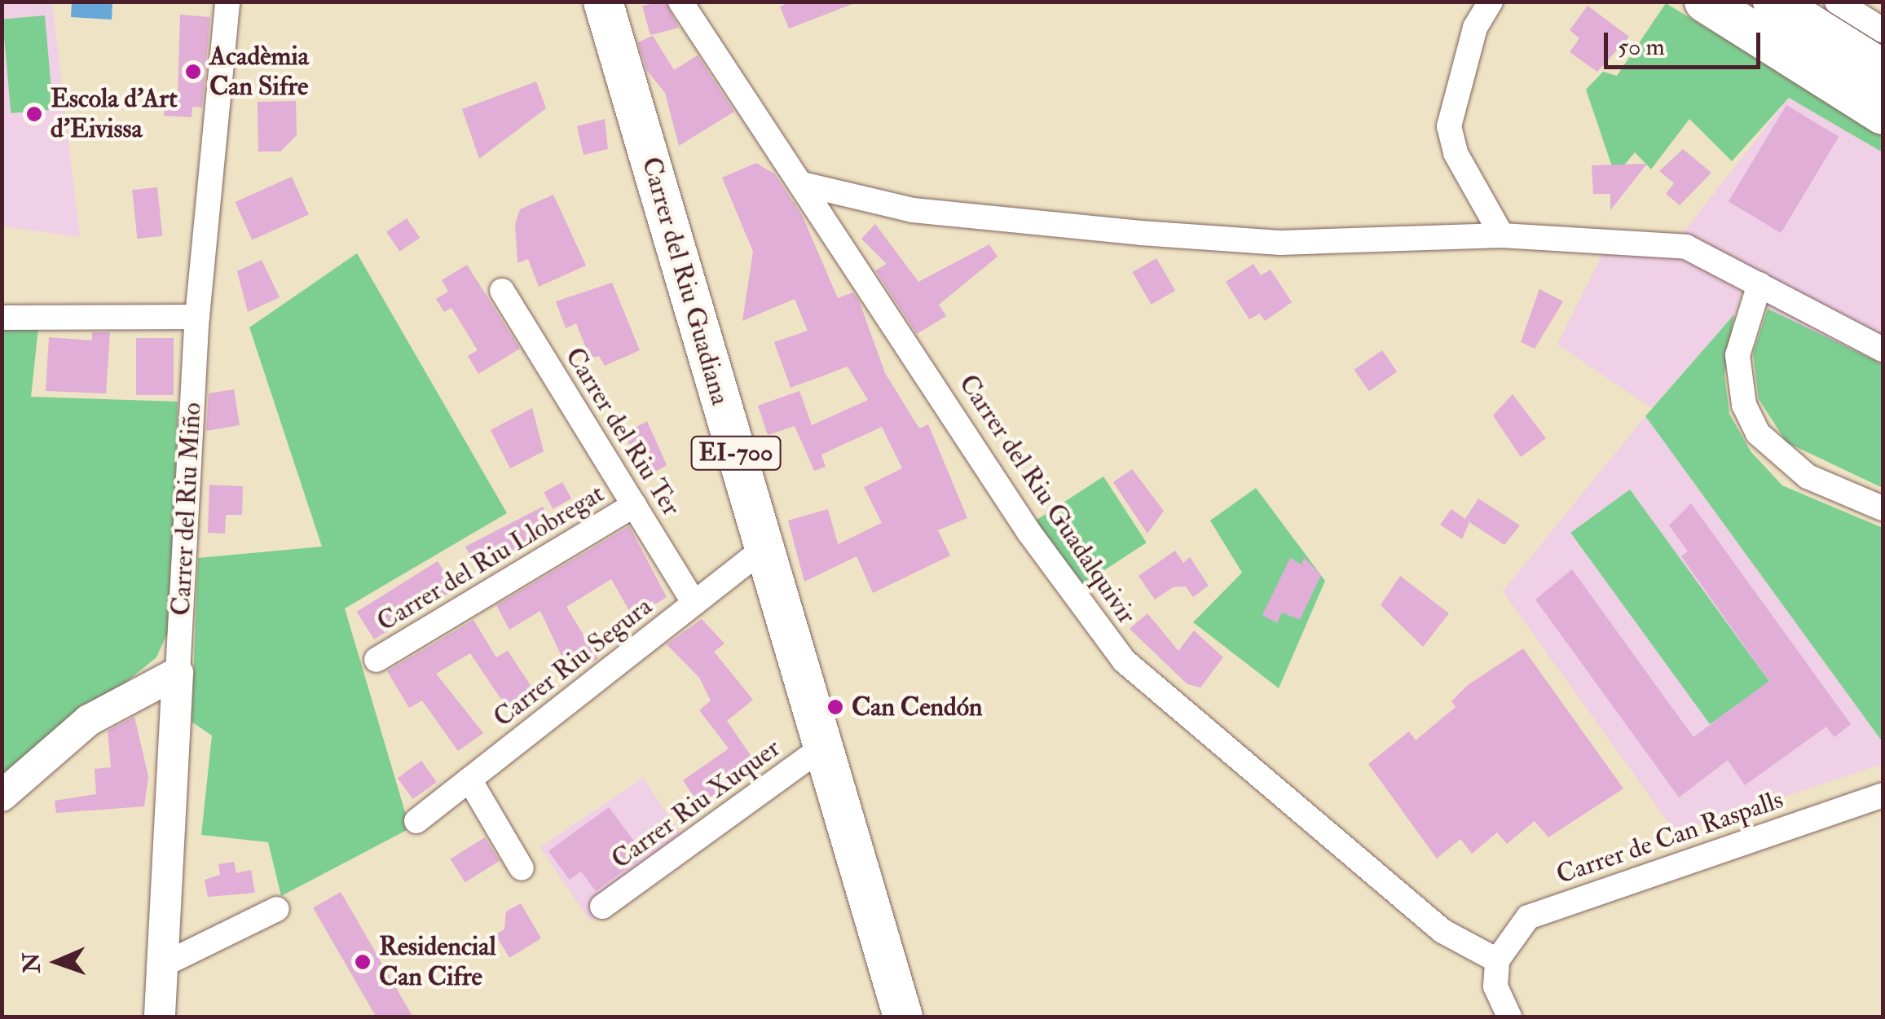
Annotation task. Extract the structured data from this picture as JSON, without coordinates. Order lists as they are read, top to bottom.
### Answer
{
  "streets": {
    "main road": ["Carrer del Riu Guadiana", "EI-700"],
    "street": [
      "Carrer del Riu Ter",
      "Carrer del Riu Guadalquivir",
      "Carrer del Riu Miño",
      "Carrer del Riu Llobregat",
      "Carrer Riu Segura",
      "Carrer Riu Xuquer",
      "Carrer de Can Raspalls"
    ]
  },
  "crossings": [
    ["Carrer del Riu Guadiana", "EI-700"],
    ["Carrer del Riu Guadiana", "Carrer Riu Segura"],
    ["Carrer del Riu Guadiana", "Carrer Riu Xuquer"],
    ["Carrer del Riu Ter", "Carrer del Riu Llobregat"],
    ["Carrer del Riu Ter", "Carrer Riu Segura"],
    ["EI-700", "Carrer Riu Xuquer"],
    ["Carrer del Riu Guadalquivir", "Carrer de Can Raspalls"]
  ],
  "places": [
    "Acadèmia Can Sifre",
    "Escola d'Art d'Eivissa",
    "Can Cendón",
    "Residencial Can Cifre"
  ],
  "scale_bar": "50 m",
  "north": "left"
}
